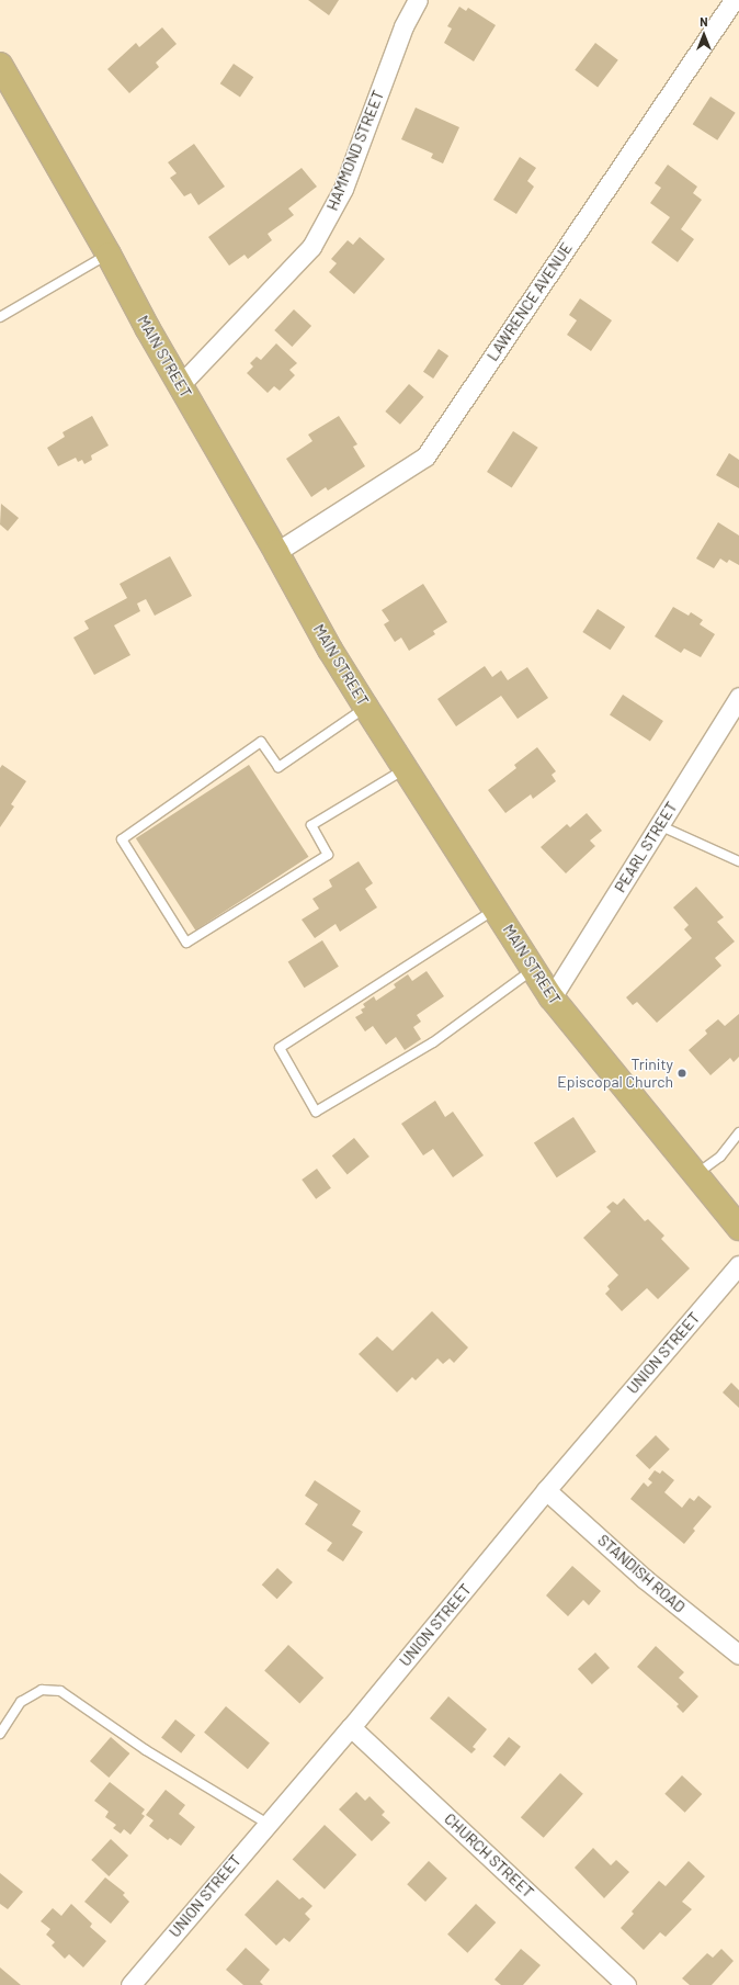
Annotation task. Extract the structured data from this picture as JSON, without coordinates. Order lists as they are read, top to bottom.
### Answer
{
  "streets": {
    "main road": ["MAIN STREET"],
    "street": [
      "HAMMOND STREET",
      "LAWRENCE AVENUE",
      "PEARL STREET",
      "UNION STREET",
      "STANDISH ROAD",
      "CHURCH STREET"
    ]
  },
  "crossings": [
    ["HAMMOND STREET", "MAIN STREET"],
    ["LAWRENCE AVENUE", "MAIN STREET"],
    ["MAIN STREET", "PEARL STREET"],
    ["UNION STREET", "STANDISH ROAD"],
    ["UNION STREET", "CHURCH STREET"]
  ],
  "places": ["Trinity Episcopal Church"],
  "north": "top"
}
